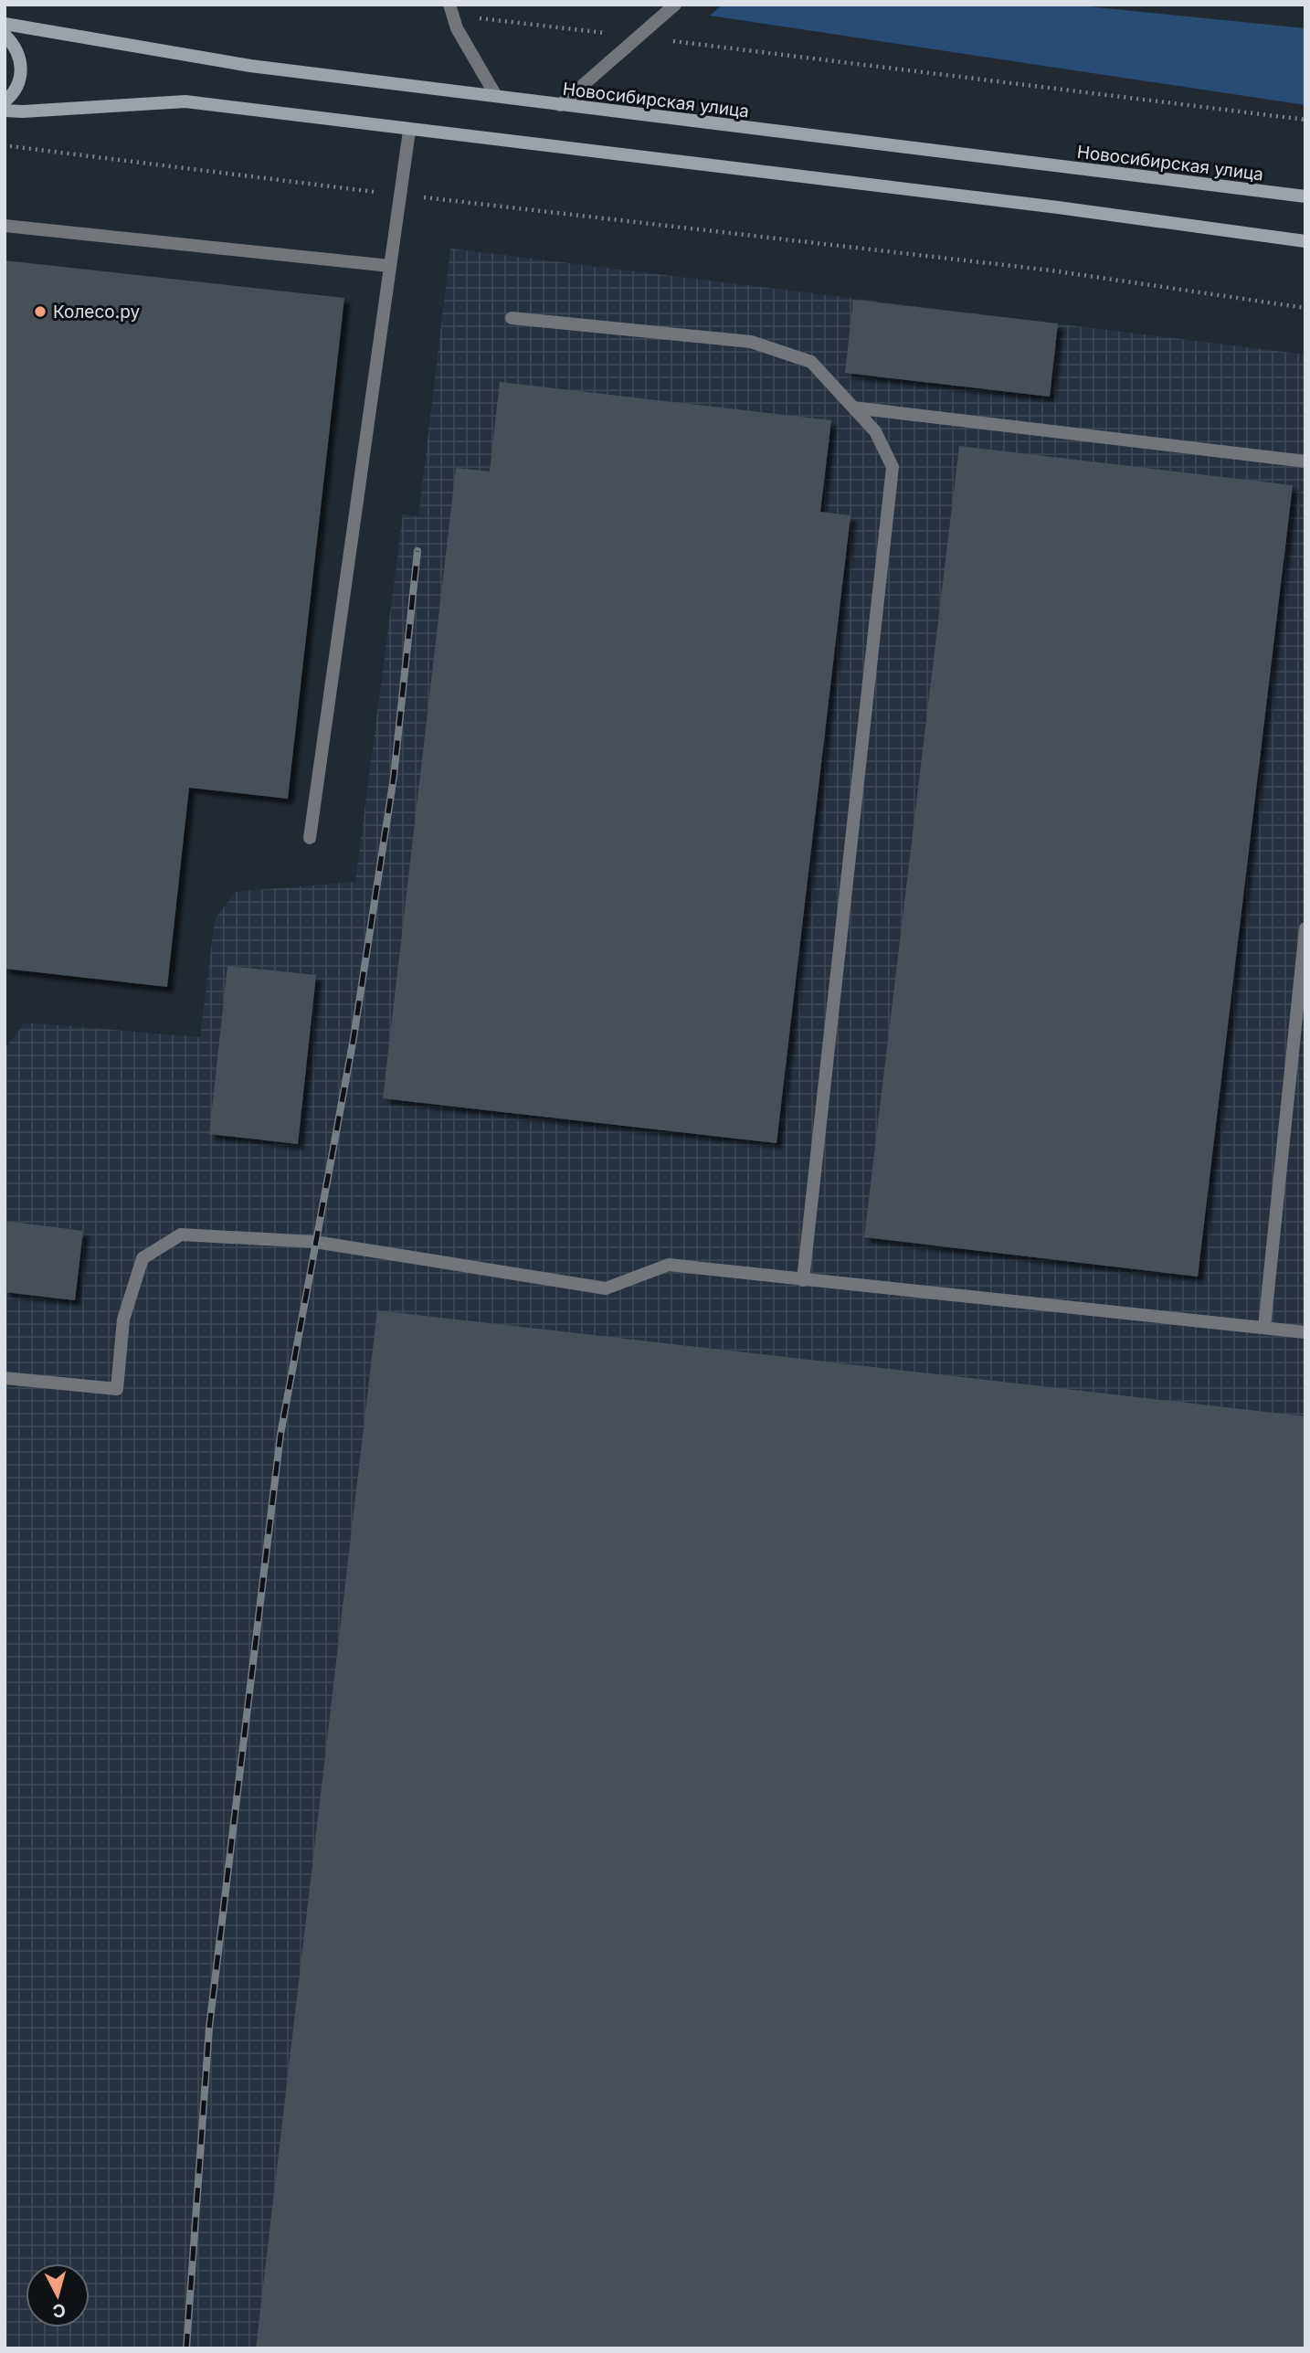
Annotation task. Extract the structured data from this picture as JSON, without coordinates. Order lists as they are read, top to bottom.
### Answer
{
  "streets": {
    "main road": ["Новосибирская улица"]
  },
  "places": ["Колесо.ру"],
  "north": "bottom"
}
